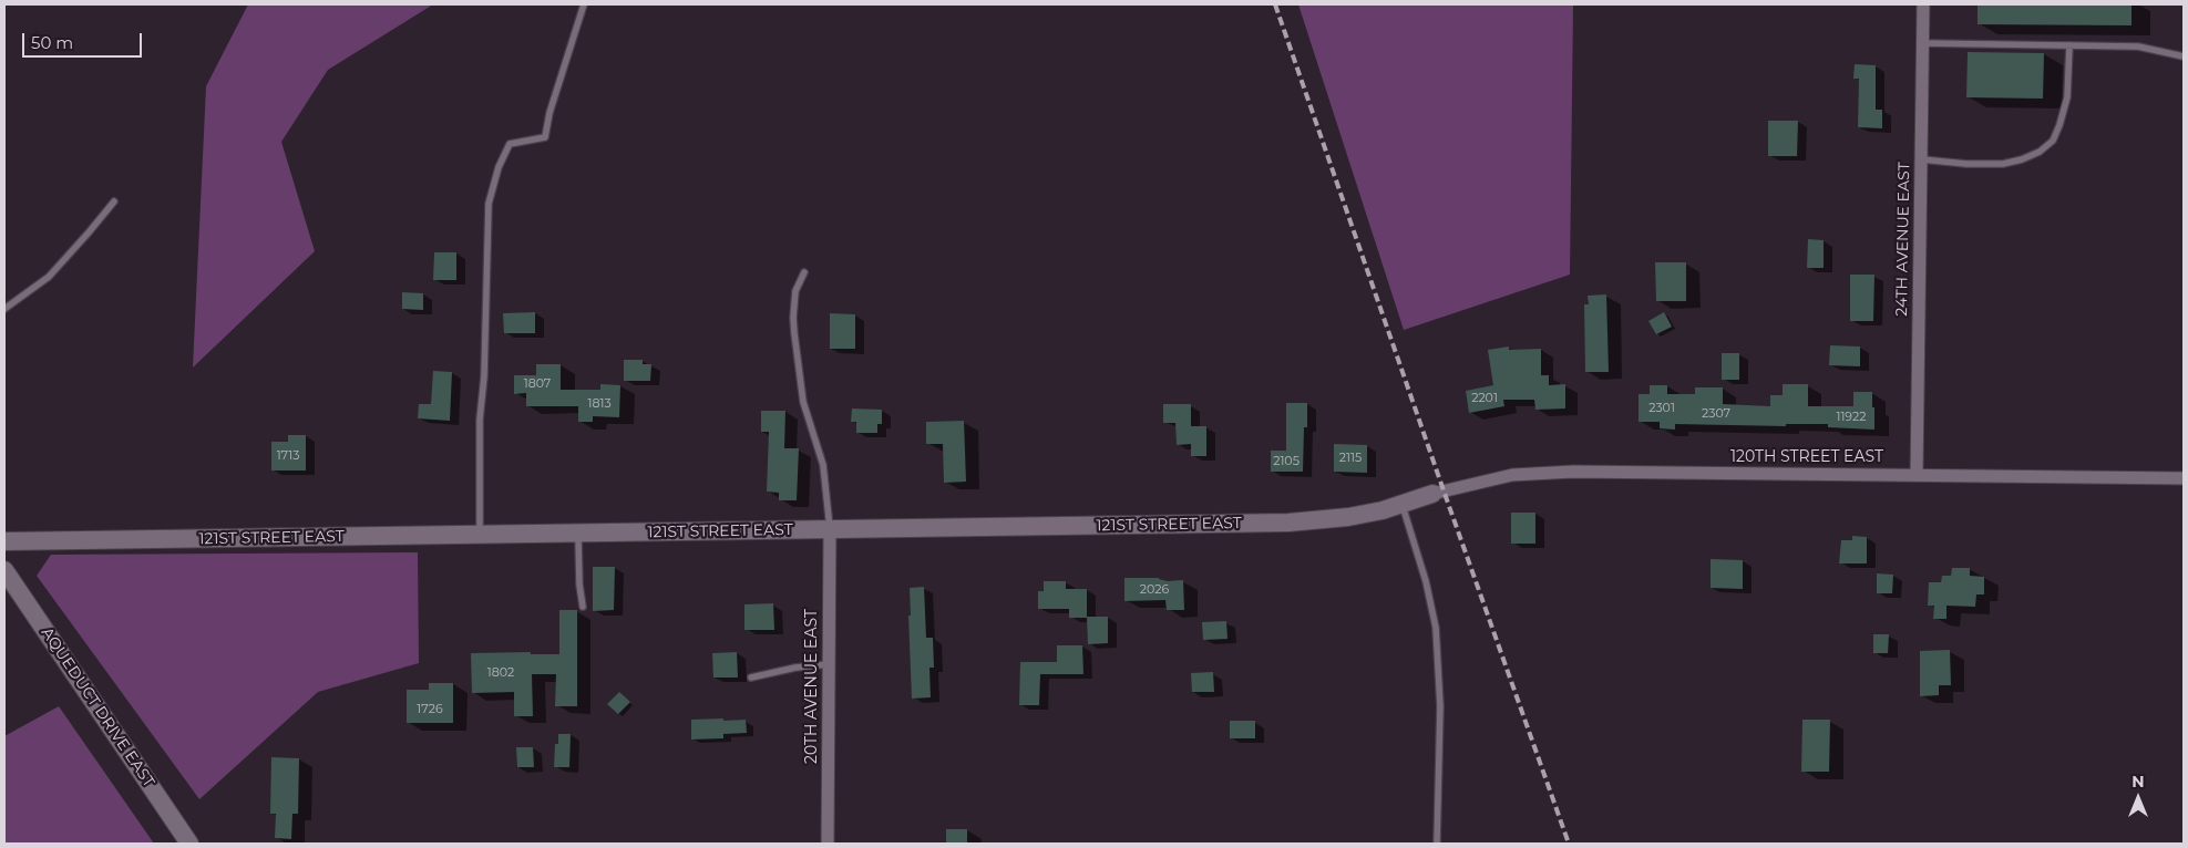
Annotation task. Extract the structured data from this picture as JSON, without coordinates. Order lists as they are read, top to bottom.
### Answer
{
  "streets": {
    "street": [
      "24TH AVENUE EAST",
      "120TH STREET EAST",
      "121ST STREET EAST",
      "20TH AVENUE EAST",
      "AQUEDUCT DRIVE EAST"
    ]
  },
  "crossings": [
    ["24TH AVENUE EAST", "120TH STREET EAST"],
    ["120TH STREET EAST", "121ST STREET EAST"],
    ["121ST STREET EAST", "20TH AVENUE EAST"]
  ],
  "house_numbers": [
    "1807",
    "2201",
    "1813",
    "2301",
    "2307",
    "11922",
    "1713",
    "2115",
    "2105",
    "2026",
    "1802",
    "1726"
  ],
  "scale_bar": "50 m",
  "north": "top"
}
